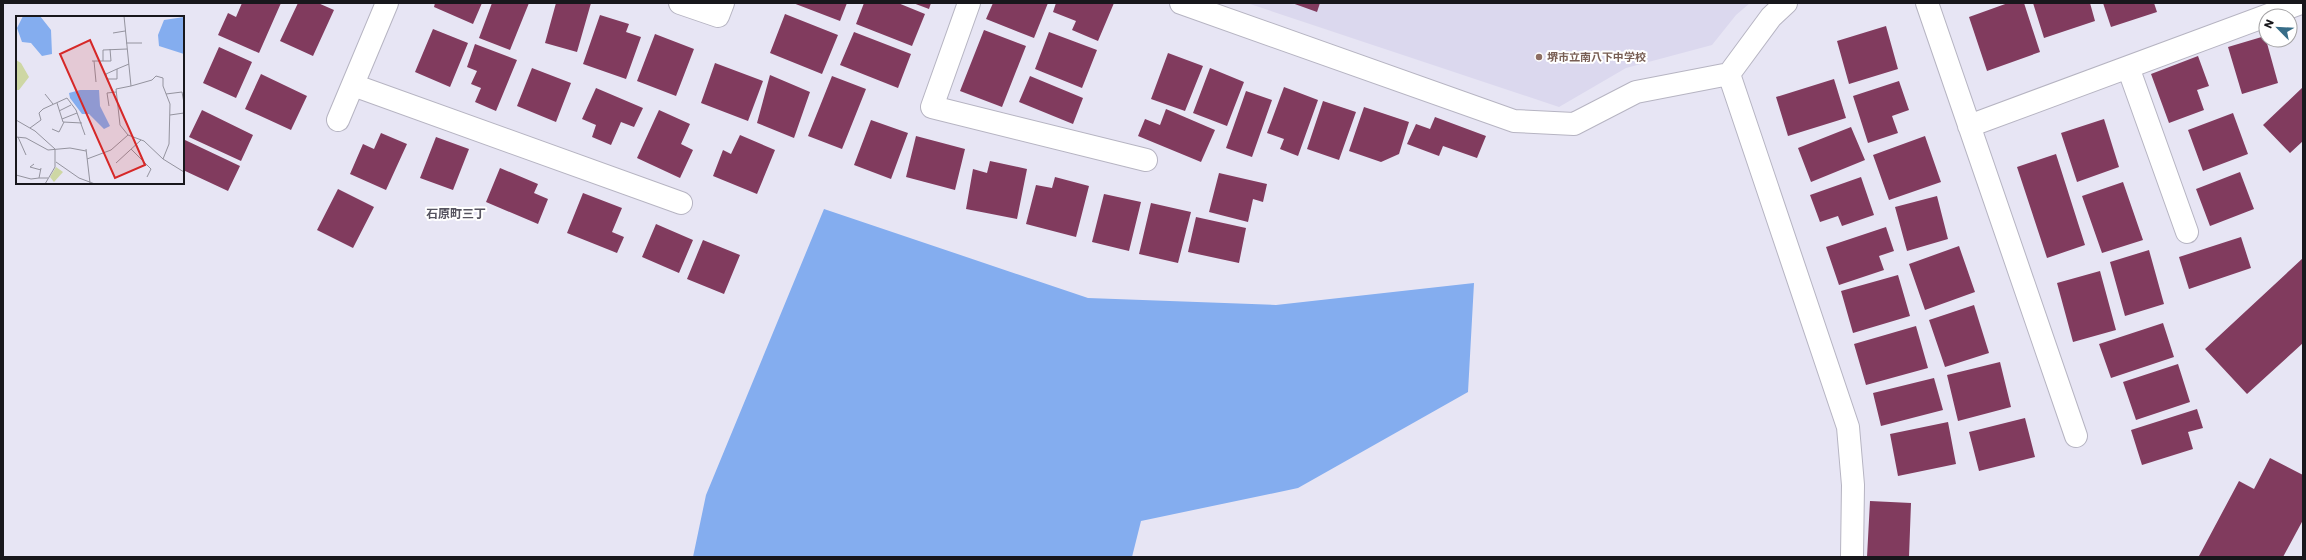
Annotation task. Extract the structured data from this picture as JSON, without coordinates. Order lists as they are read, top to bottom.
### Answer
{
  "districts": ["石原町三丁"],
  "places": ["堺市立南八下中学校"],
  "north": "top left"
}
